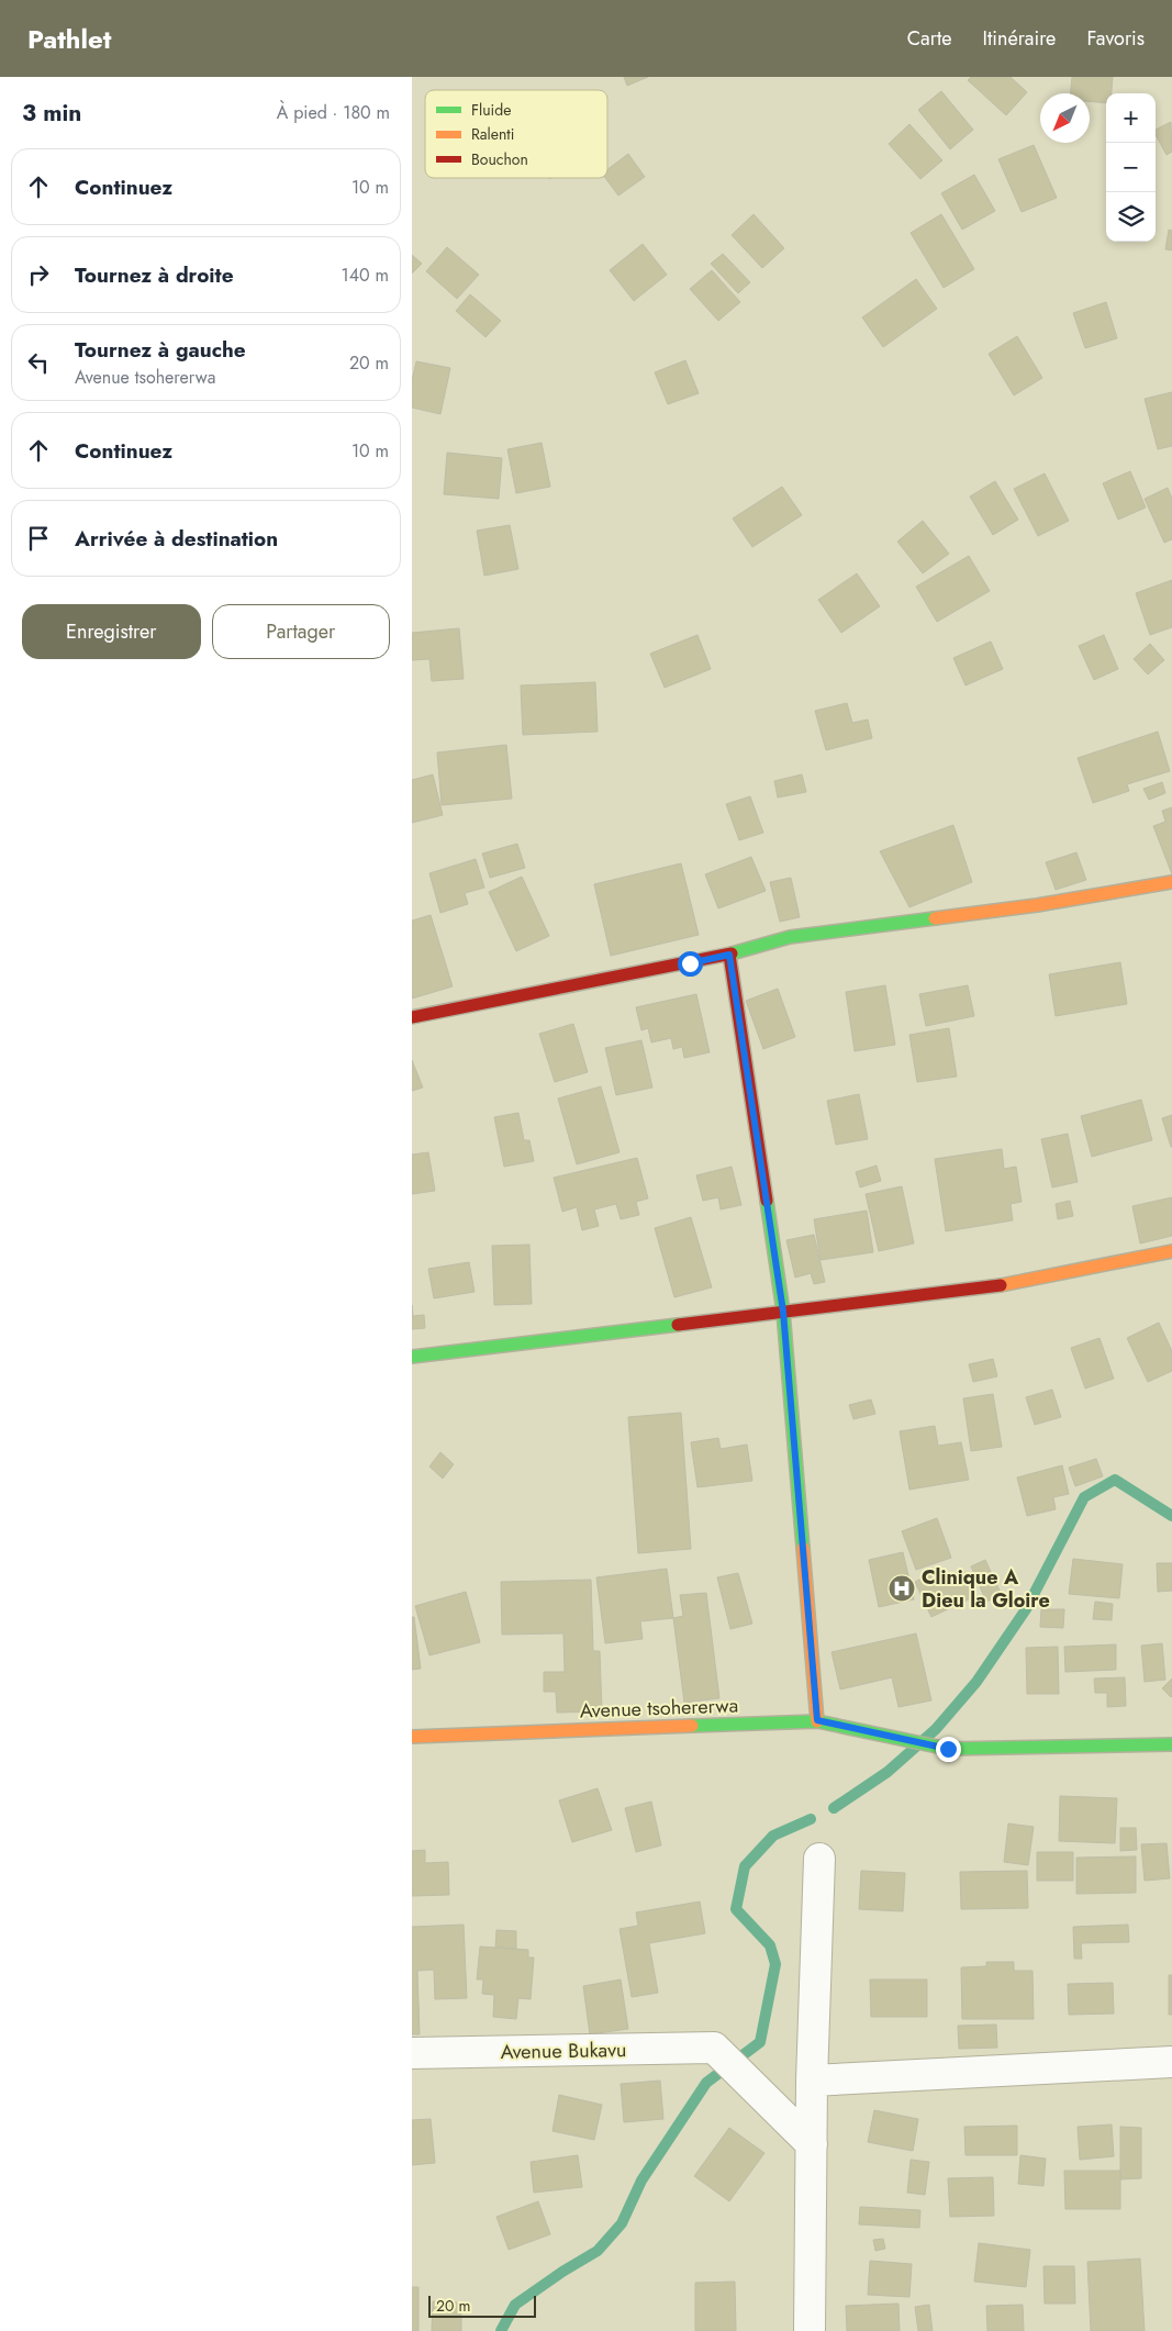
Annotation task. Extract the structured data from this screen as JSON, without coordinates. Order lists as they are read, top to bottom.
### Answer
{
  "streets": {
    "street": ["Avenue tsohererwa", "Avenue Bukavu"]
  },
  "places": {
    "hospital": ["Clinique A Dieu la Gloire"]
  },
  "legend": ["Fluide", "Ralenti", "Bouchon"],
  "scale_bar": "20 m",
  "north": "bottom left",
  "page": {
    "header": "Pathlet",
    "nav": ["Carte", "Itinéraire", "Favoris"],
    "heading": ["3 min", "À pied · 180 m"],
    "map_buttons": ["+", "−"],
    "list": [
      ["Continuez", "10 m"],
      ["Tournez à droite", "140 m"],
      ["Tournez à gauche", "Avenue tsohererwa", "20 m"],
      ["Continuez", "10 m"],
      "Arrivée à destination"
    ],
    "buttons": ["Enregistrer", "Partager"],
    "scale": "20 m"
  }
}
